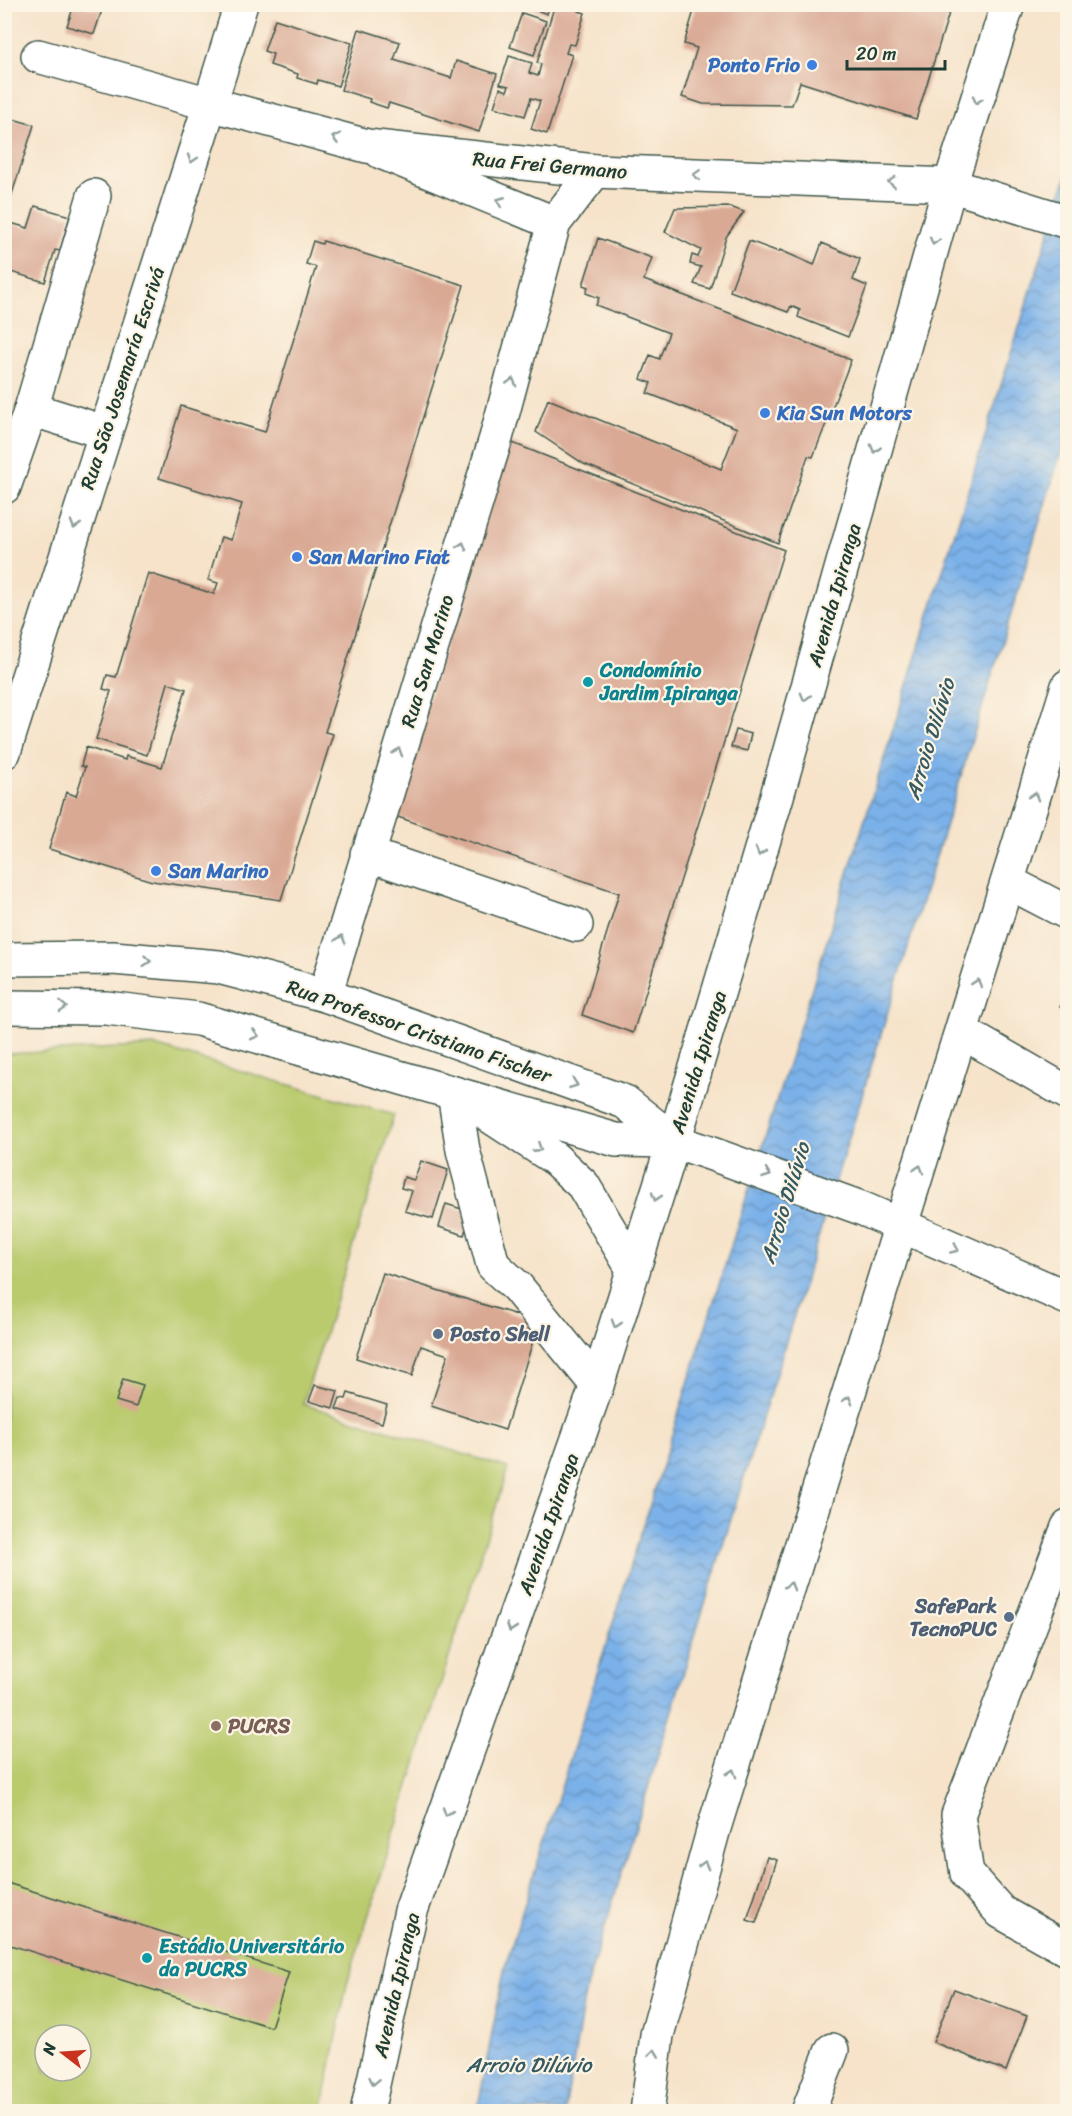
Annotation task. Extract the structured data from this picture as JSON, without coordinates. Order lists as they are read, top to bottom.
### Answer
{
  "streets": {
    "main road": [
      "Rua Frei Germano",
      "Rua São Josemaría Escrivá",
      "Avenida Ipiranga",
      "Rua San Marino",
      "Rua Professor Cristiano Fischer"
    ]
  },
  "crossings": [
    ["Rua Frei Germano", "Rua São Josemaría Escrivá"],
    ["Rua Frei Germano", "Avenida Ipiranga"],
    ["Avenida Ipiranga", "Rua Professor Cristiano Fischer"],
    ["Rua San Marino", "Rua Professor Cristiano Fischer"]
  ],
  "one_way": ["Rua Frei Germano", "Rua San Marino"],
  "water": ["Arroio Dilúvio"],
  "places": [
    "Ponto Frio",
    "Kia Sun Motors",
    "San Marino Fiat",
    "Condomínio Jardim Ipiranga",
    "San Marino",
    "Posto Shell",
    "SafePark TecnoPUC",
    "PUCRS",
    "Estádio Universitário da PUCRS"
  ],
  "scale_bar": "20 m",
  "north": "left"
}
